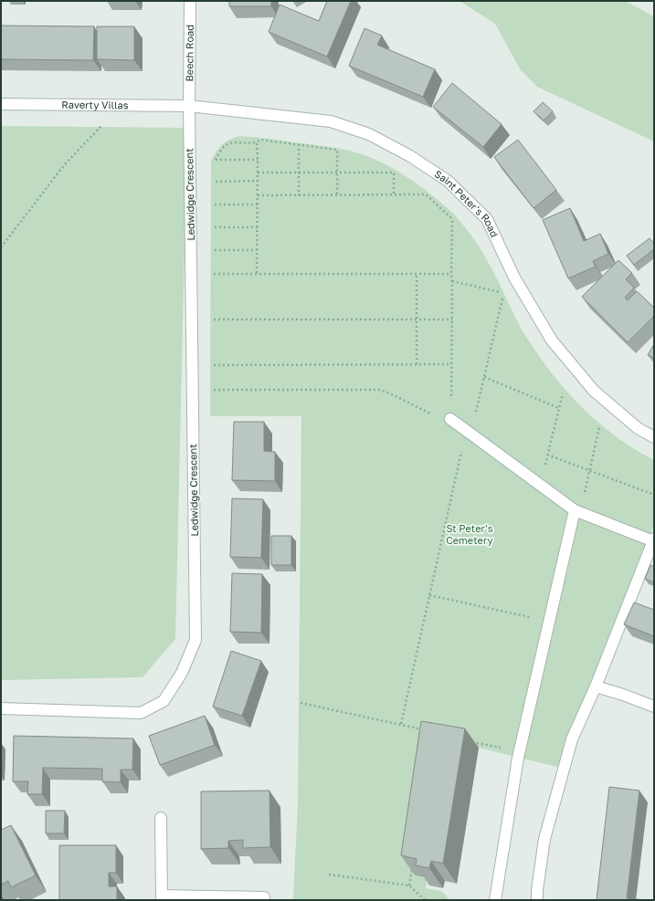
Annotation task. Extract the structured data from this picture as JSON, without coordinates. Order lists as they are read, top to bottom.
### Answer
{
  "streets": {
    "street": [
      "Beech Road",
      "Raverty Villas",
      "Ledwidge Crescent",
      "Saint Peter's Road"
    ]
  },
  "crossings": [
    ["Beech Road", "Raverty Villas"],
    ["Beech Road", "Ledwidge Crescent"],
    ["Beech Road", "Saint Peter's Road"],
    ["Raverty Villas", "Ledwidge Crescent"],
    ["Raverty Villas", "Saint Peter's Road"],
    ["Ledwidge Crescent", "Saint Peter's Road"]
  ],
  "parks": ["St Peter's Cemetery"]
}
